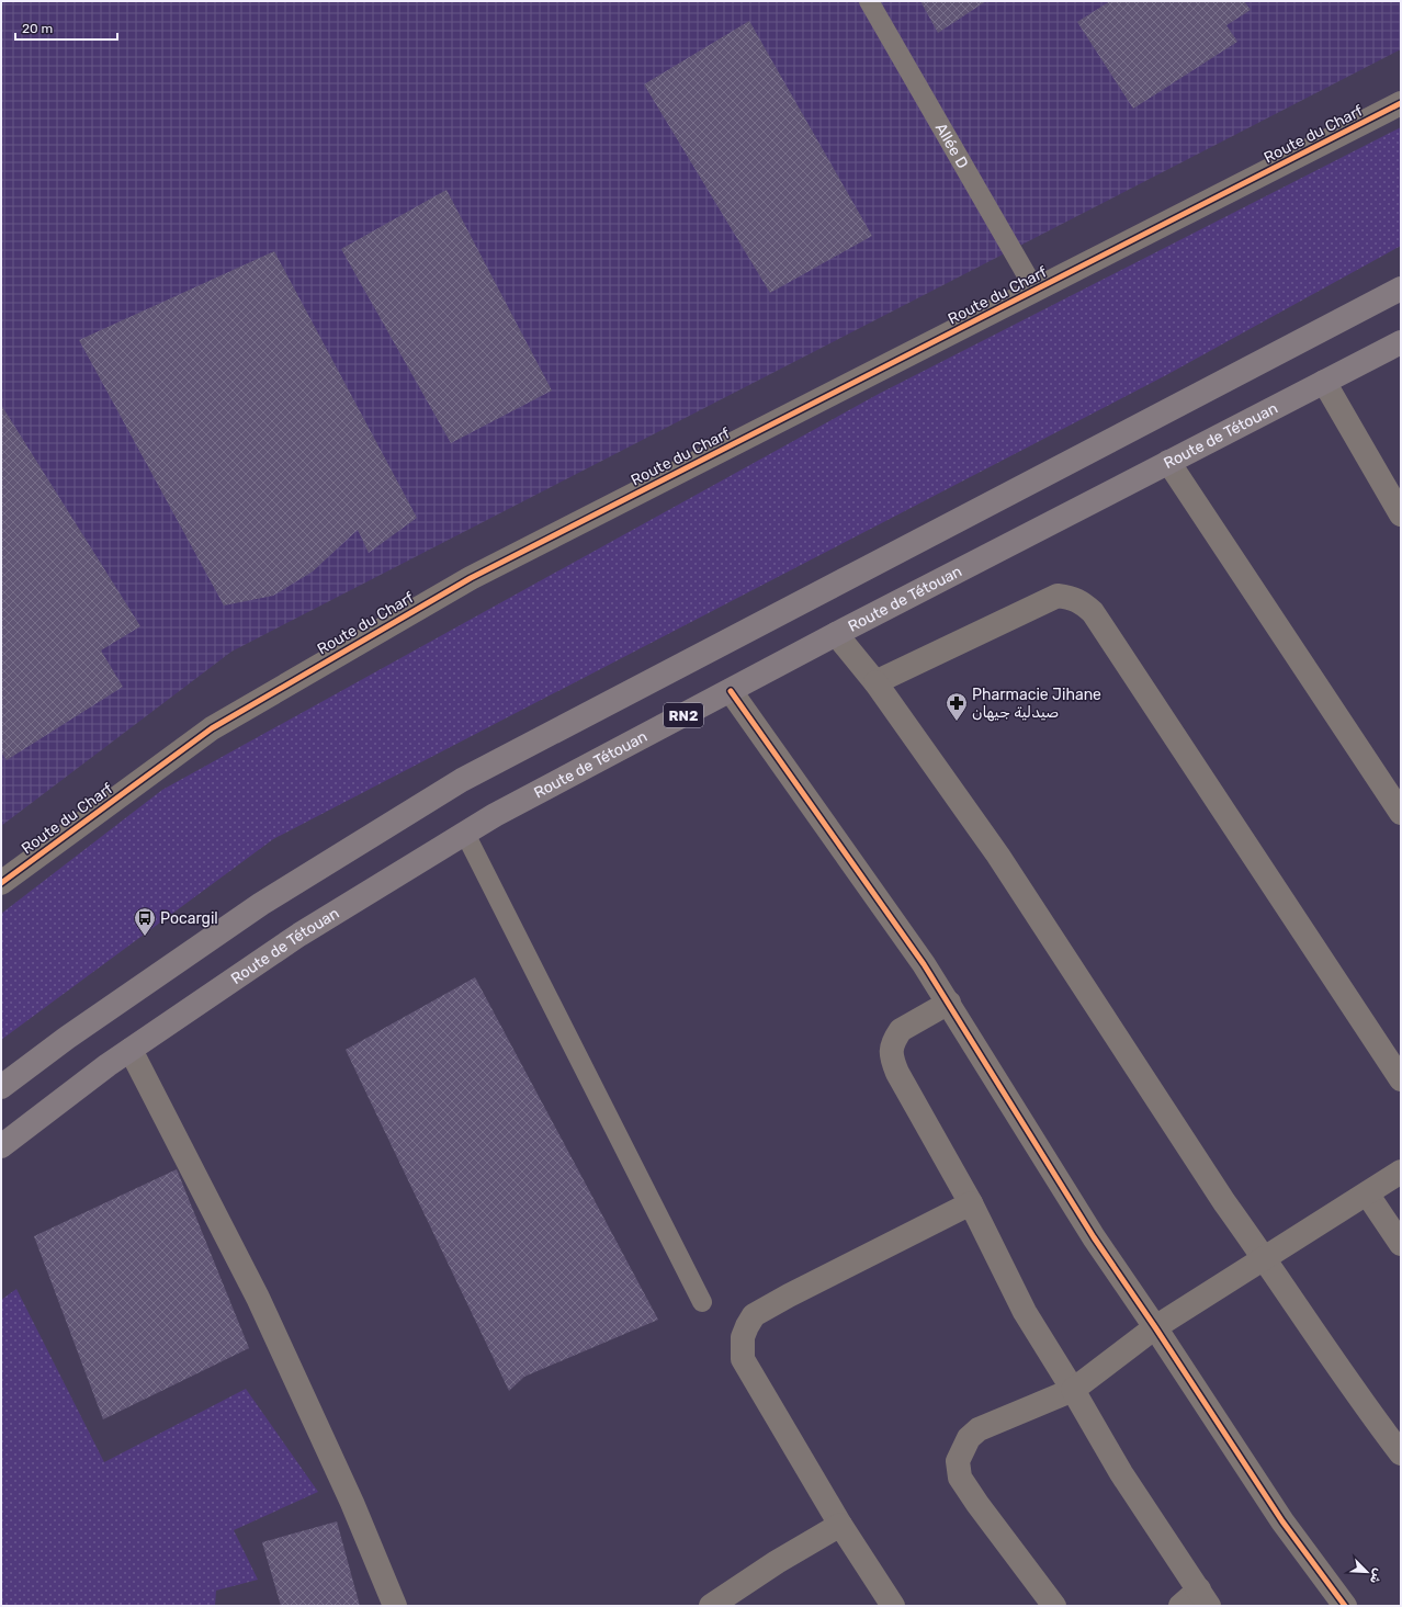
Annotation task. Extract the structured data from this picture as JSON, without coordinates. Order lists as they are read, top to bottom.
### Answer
{
  "streets": {
    "highway": ["Route de Tétouan", "RN2"],
    "street": ["Route du Charf"],
    "lane": ["Allée D"]
  },
  "crossings": [
    ["Route du Charf", "Allée D"]
  ],
  "places": {
    "pharmacy": ["Pharmacie Jihane صيدلية جيهان"],
    "bus stop": ["Pocargil"]
  },
  "scale_bar": "20 m",
  "north": "bottom right"
}
